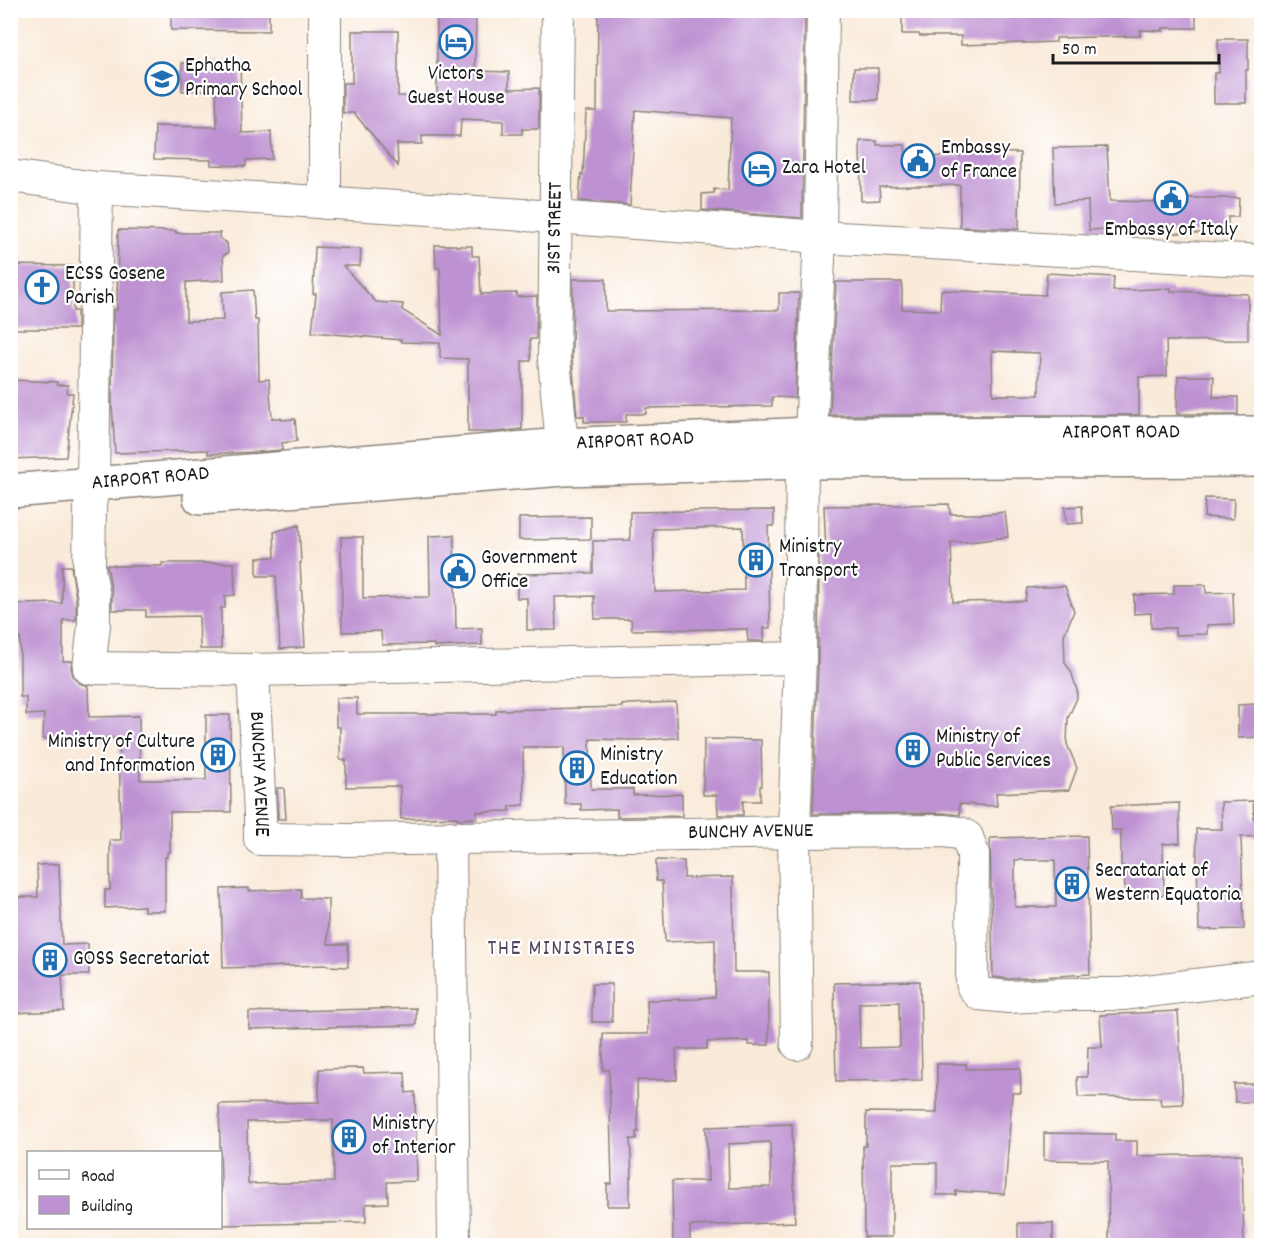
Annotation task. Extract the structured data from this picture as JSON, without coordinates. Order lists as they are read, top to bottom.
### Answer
{
  "streets": {
    "main road": ["AIRPORT ROAD"],
    "street": ["31ST STREET", "BUNCHY AVENUE"]
  },
  "crossings": [
    ["31ST STREET", "AIRPORT ROAD"]
  ],
  "districts": ["THE MINISTRIES"],
  "places": {
    "hotel": ["Victors Guest House", "Zara Hotel"],
    "school or university": ["Ephatha Primary School"],
    "public building": ["Embassy of France", "Embassy of Italy", "Government Office"],
    "church": ["ECSS Gosene Parish"],
    "building": [
      "Ministry Transport",
      "Ministry of Public Services",
      "Ministry of Culture and Information",
      "Ministry Education",
      "Secratariat of Western Equatoria",
      "GOSS Secretariat",
      "Ministry of Interior"
    ]
  },
  "legend": ["Road", "Building"],
  "scale_bar": "50 m"
}
